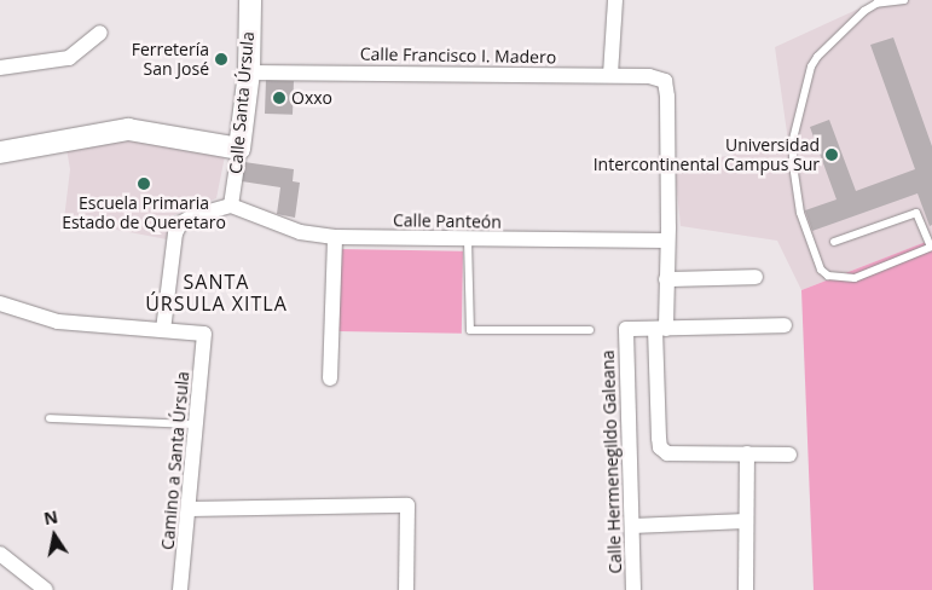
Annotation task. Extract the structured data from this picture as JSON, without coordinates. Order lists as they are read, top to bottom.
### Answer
{
  "streets": {
    "street": [
      "Calle Francisco I. Madero",
      "Calle Santa Úrsula",
      "Calle Panteón",
      "Camino a Santa Úrsula",
      "Calle Hermenegildo Galeana"
    ]
  },
  "crossings": [
    ["Calle Francisco I. Madero", "Calle Santa Úrsula"],
    ["Calle Francisco I. Madero", "Calle Panteón"],
    ["Calle Santa Úrsula", "Calle Panteón"]
  ],
  "districts": ["SANTA ÚRSULA XITLA"],
  "places": [
    "Ferretería San José",
    "Oxxo",
    "Universidad Intercontinental Campus Sur",
    "Escuela Primaria Estado de Queretaro"
  ],
  "north": "top"
}
